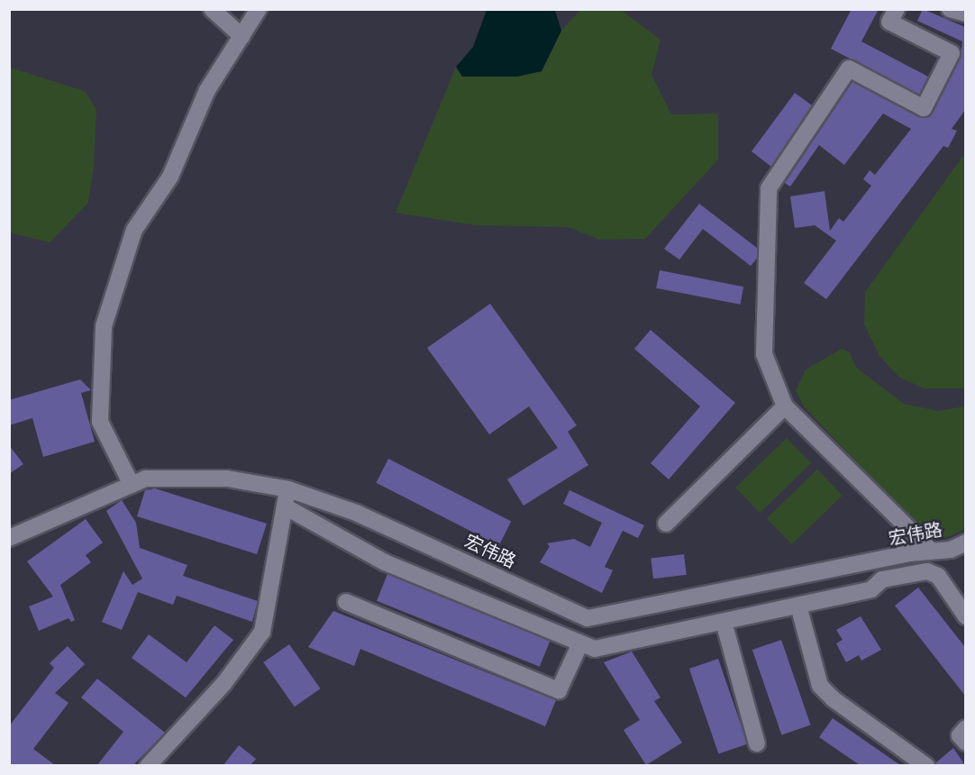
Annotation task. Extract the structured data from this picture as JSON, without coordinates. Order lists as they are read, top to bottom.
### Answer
{
  "streets": {
    "street": ["宏伟路"]
  }
}
